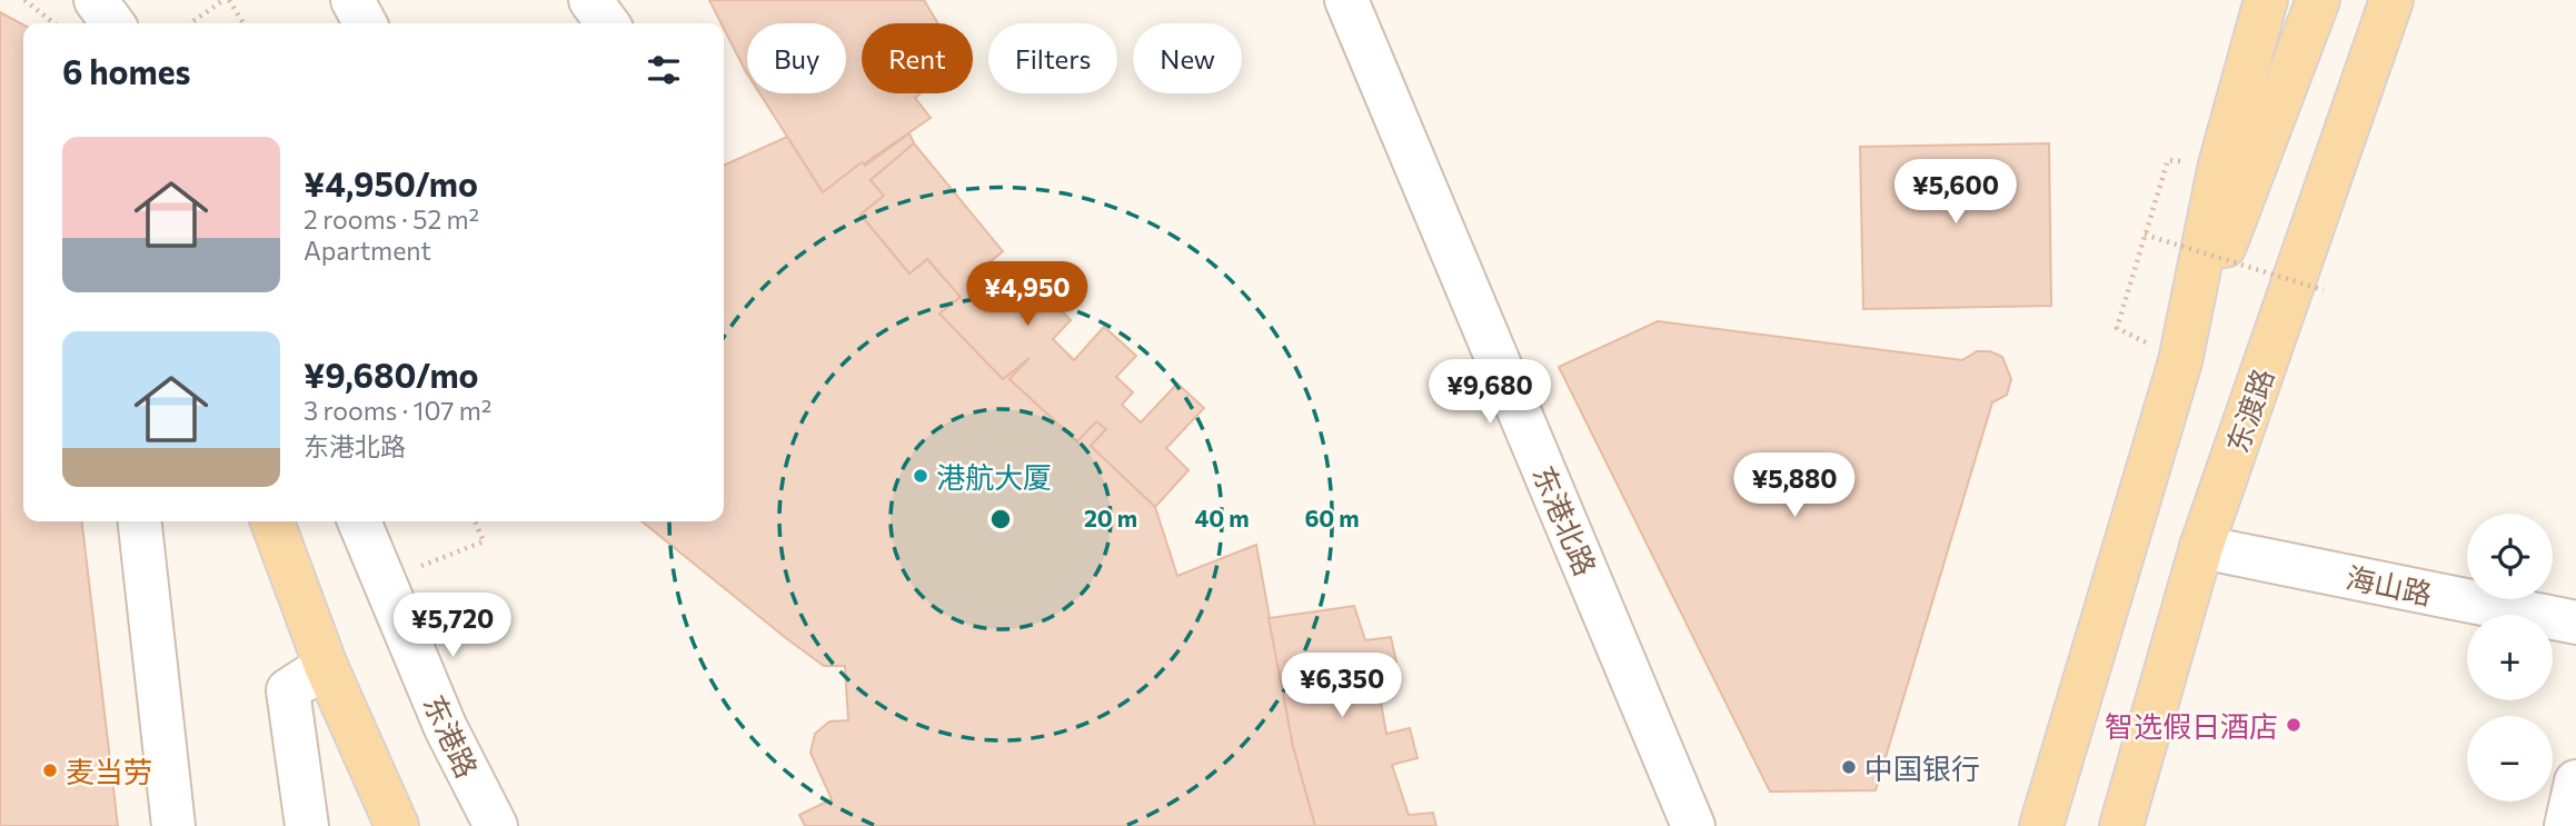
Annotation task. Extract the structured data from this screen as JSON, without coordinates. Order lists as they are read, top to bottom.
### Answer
{
  "streets": {
    "main road": ["东渡路"],
    "street": ["东港北路", "海山路", "东港路"]
  },
  "crossings": [
    ["东渡路", "海山路"]
  ],
  "places": [
    "港航大厦",
    "智选假日酒店",
    "中国银行",
    "麦当劳"
  ],
  "page": {
    "chip": [
      "Buy",
      "Rent",
      "Filters",
      "New"
    ],
    "heading": "6 homes",
    "list": [
      {
        "name": "¥4,950/mo",
        "note": "2 rooms · 52 m² · Apartment"
      },
      {
        "name": "¥9,680/mo",
        "note": "3 rooms · 107 m² · 东港北路"
      }
    ],
    "price": [
      "¥5,600",
      "¥4,950",
      "¥9,680",
      "¥5,880",
      "¥5,720",
      "¥6,350"
    ],
    "map_buttons": ["+", "−"]
  },
  "rings": ["20 m", "40 m", "60 m"]
}
